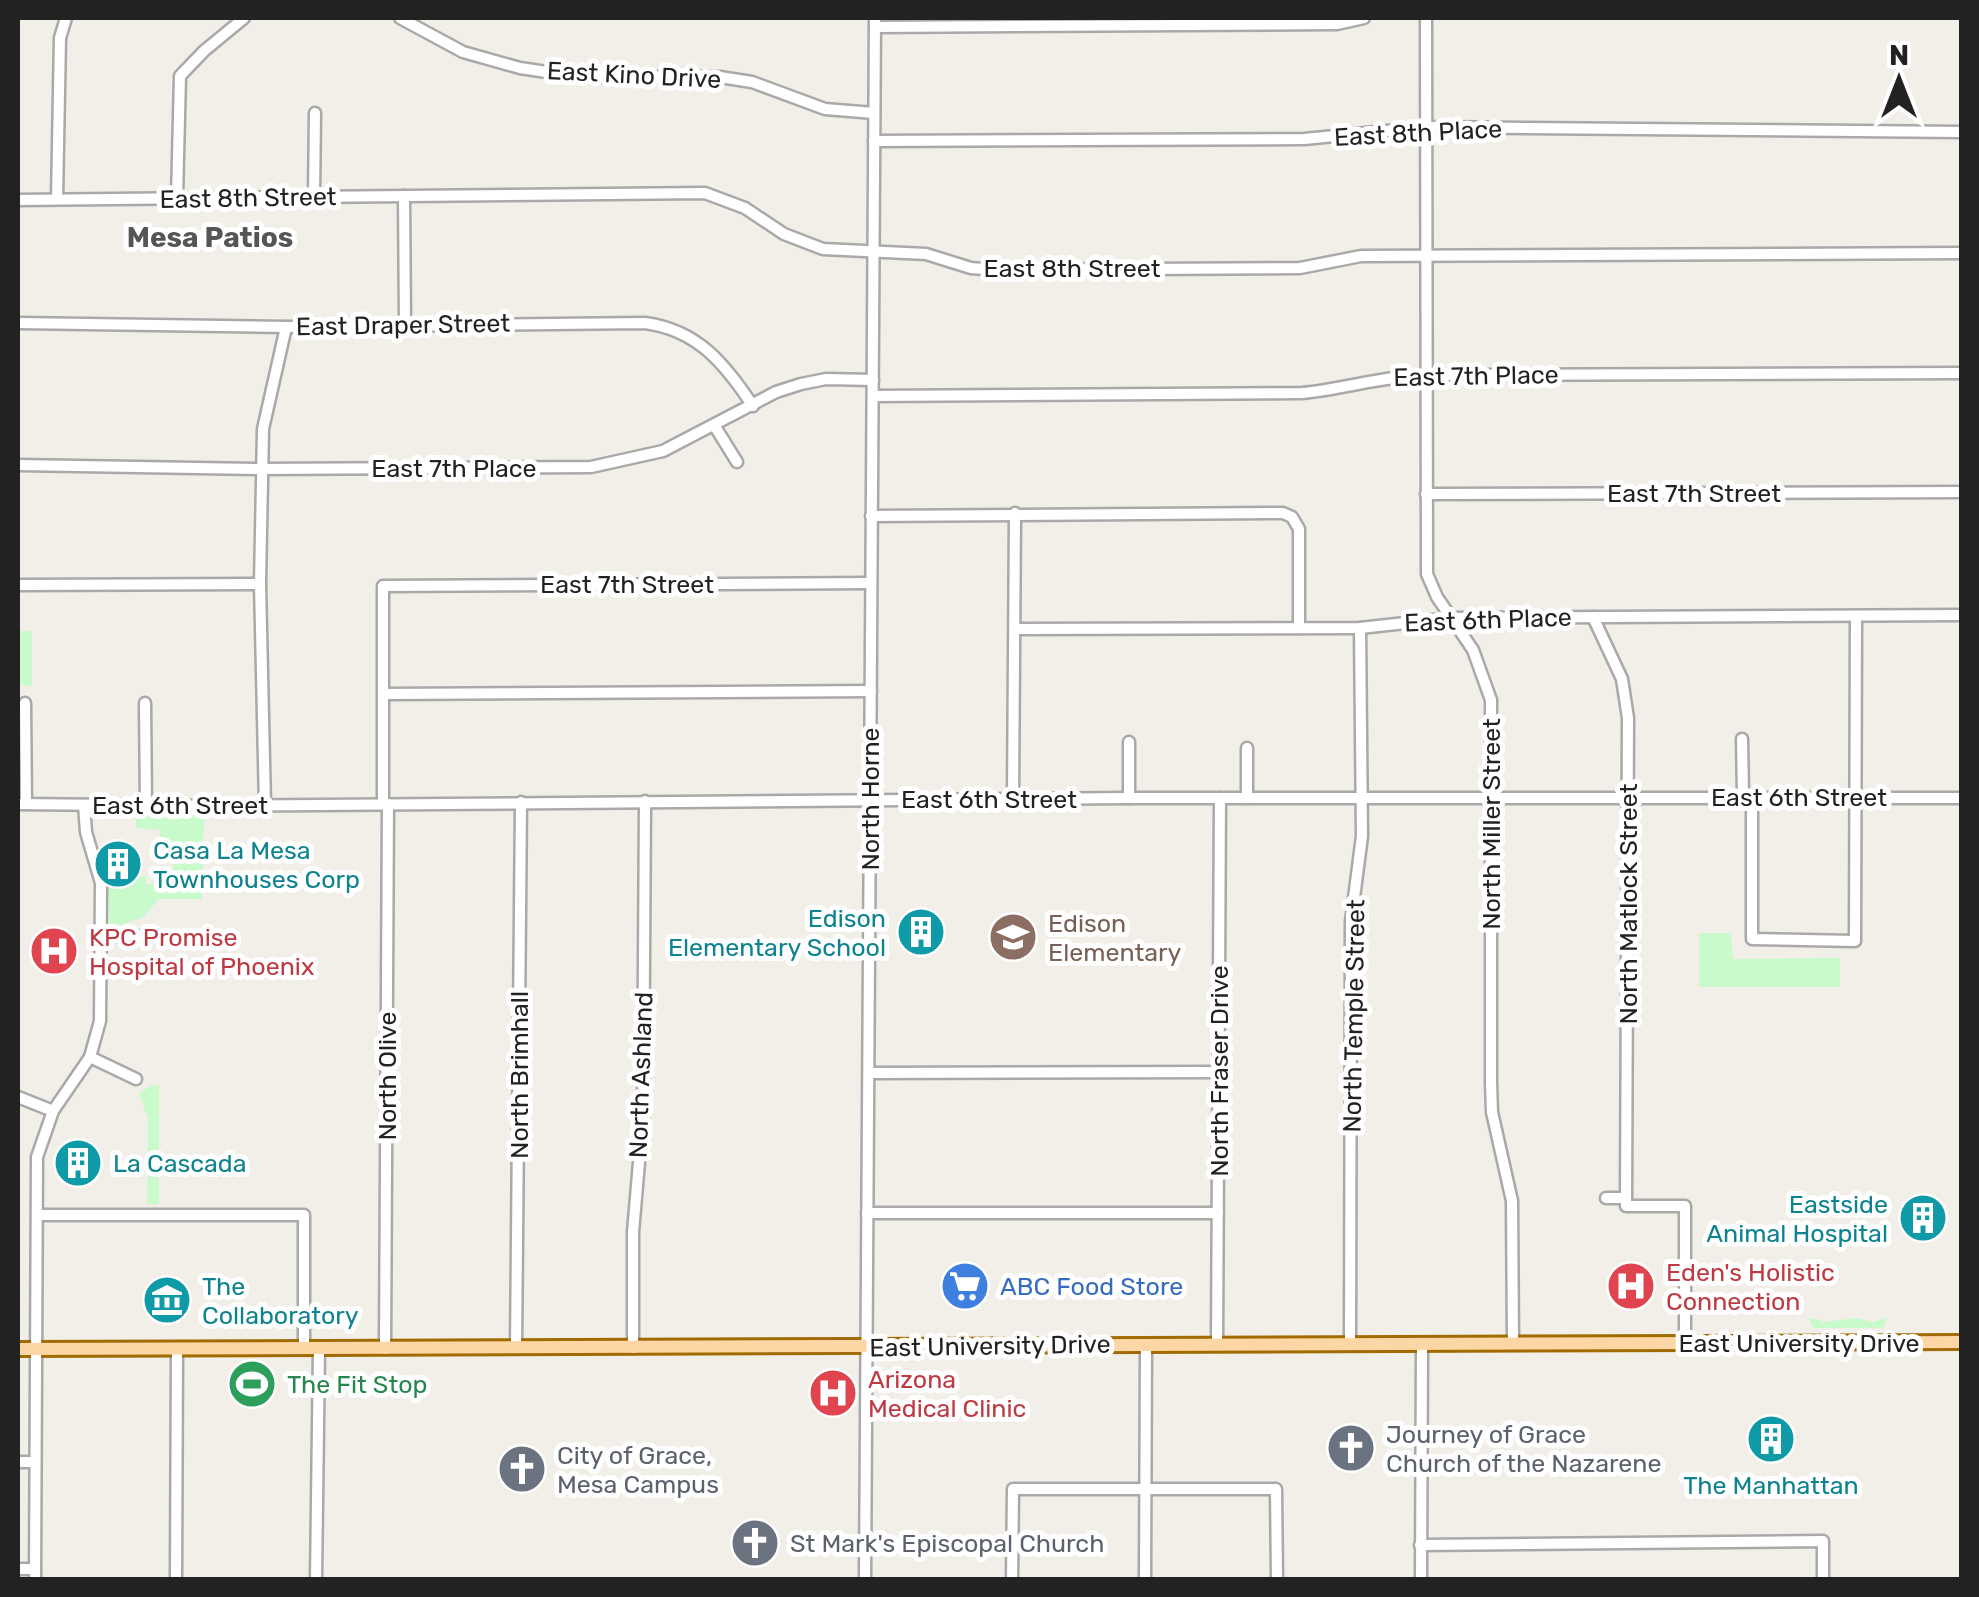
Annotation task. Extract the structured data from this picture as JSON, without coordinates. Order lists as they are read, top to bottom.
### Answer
{
  "streets": {
    "main road": ["East University Drive"],
    "street": [
      "East Kino Drive",
      "East 8th Place",
      "East 8th Street",
      "East Draper Street",
      "East 7th Place",
      "East 7th Street",
      "East 6th Place",
      "East 6th Street",
      "North Horne",
      "North Miller Street",
      "North Matlock Street",
      "North Temple Street",
      "North Fraser Drive",
      "North Brimhall",
      "North Ashland",
      "North Olive"
    ]
  },
  "crossings": [
    ["East Kino Drive", "North Horne"],
    ["East 8th Place", "North Horne"],
    ["East 8th Place", "North Miller Street"],
    ["East 8th Street", "North Horne"],
    ["East 8th Street", "North Miller Street"],
    ["East Draper Street", "East 7th Place"],
    ["East 7th Place", "North Horne"],
    ["East 7th Place", "North Miller Street"],
    ["East 7th Street", "North Horne"],
    ["East 7th Street", "North Miller Street"],
    ["East 7th Street", "North Olive"],
    ["East 6th Place", "North Miller Street"],
    ["East 6th Place", "North Matlock Street"],
    ["East 6th Place", "North Temple Street"],
    ["East 6th Street", "North Horne"],
    ["East 6th Street", "North Miller Street"],
    ["East 6th Street", "North Matlock Street"],
    ["East 6th Street", "North Temple Street"],
    ["East 6th Street", "North Fraser Drive"],
    ["East 6th Street", "North Brimhall"],
    ["East 6th Street", "North Ashland"],
    ["East 6th Street", "North Olive"],
    ["North Horne", "East University Drive"],
    ["North Miller Street", "East University Drive"],
    ["North Temple Street", "East University Drive"],
    ["North Fraser Drive", "East University Drive"],
    ["North Brimhall", "East University Drive"],
    ["North Ashland", "East University Drive"],
    ["North Olive", "East University Drive"]
  ],
  "districts": ["Mesa Patios"],
  "places": {
    "building": [
      "Casa La Mesa Townhouses Corp",
      "Edison Elementary School",
      "La Cascada",
      "Eastside Animal Hospital",
      "The Manhattan"
    ],
    "school or university": ["Edison Elementary"],
    "hospital": ["KPC Promise Hospital of Phoenix", "Eden's Holistic Connection", "Arizona Medical Clinic"],
    "supermarket": ["ABC Food Store"],
    "museum": ["The Collaboratory"],
    "sports": ["The Fit Stop"],
    "church": ["Journey of Grace Church of the Nazarene", "City of Grace, Mesa Campus", "St Mark's Episcopal Church"]
  },
  "north": "top"
}
